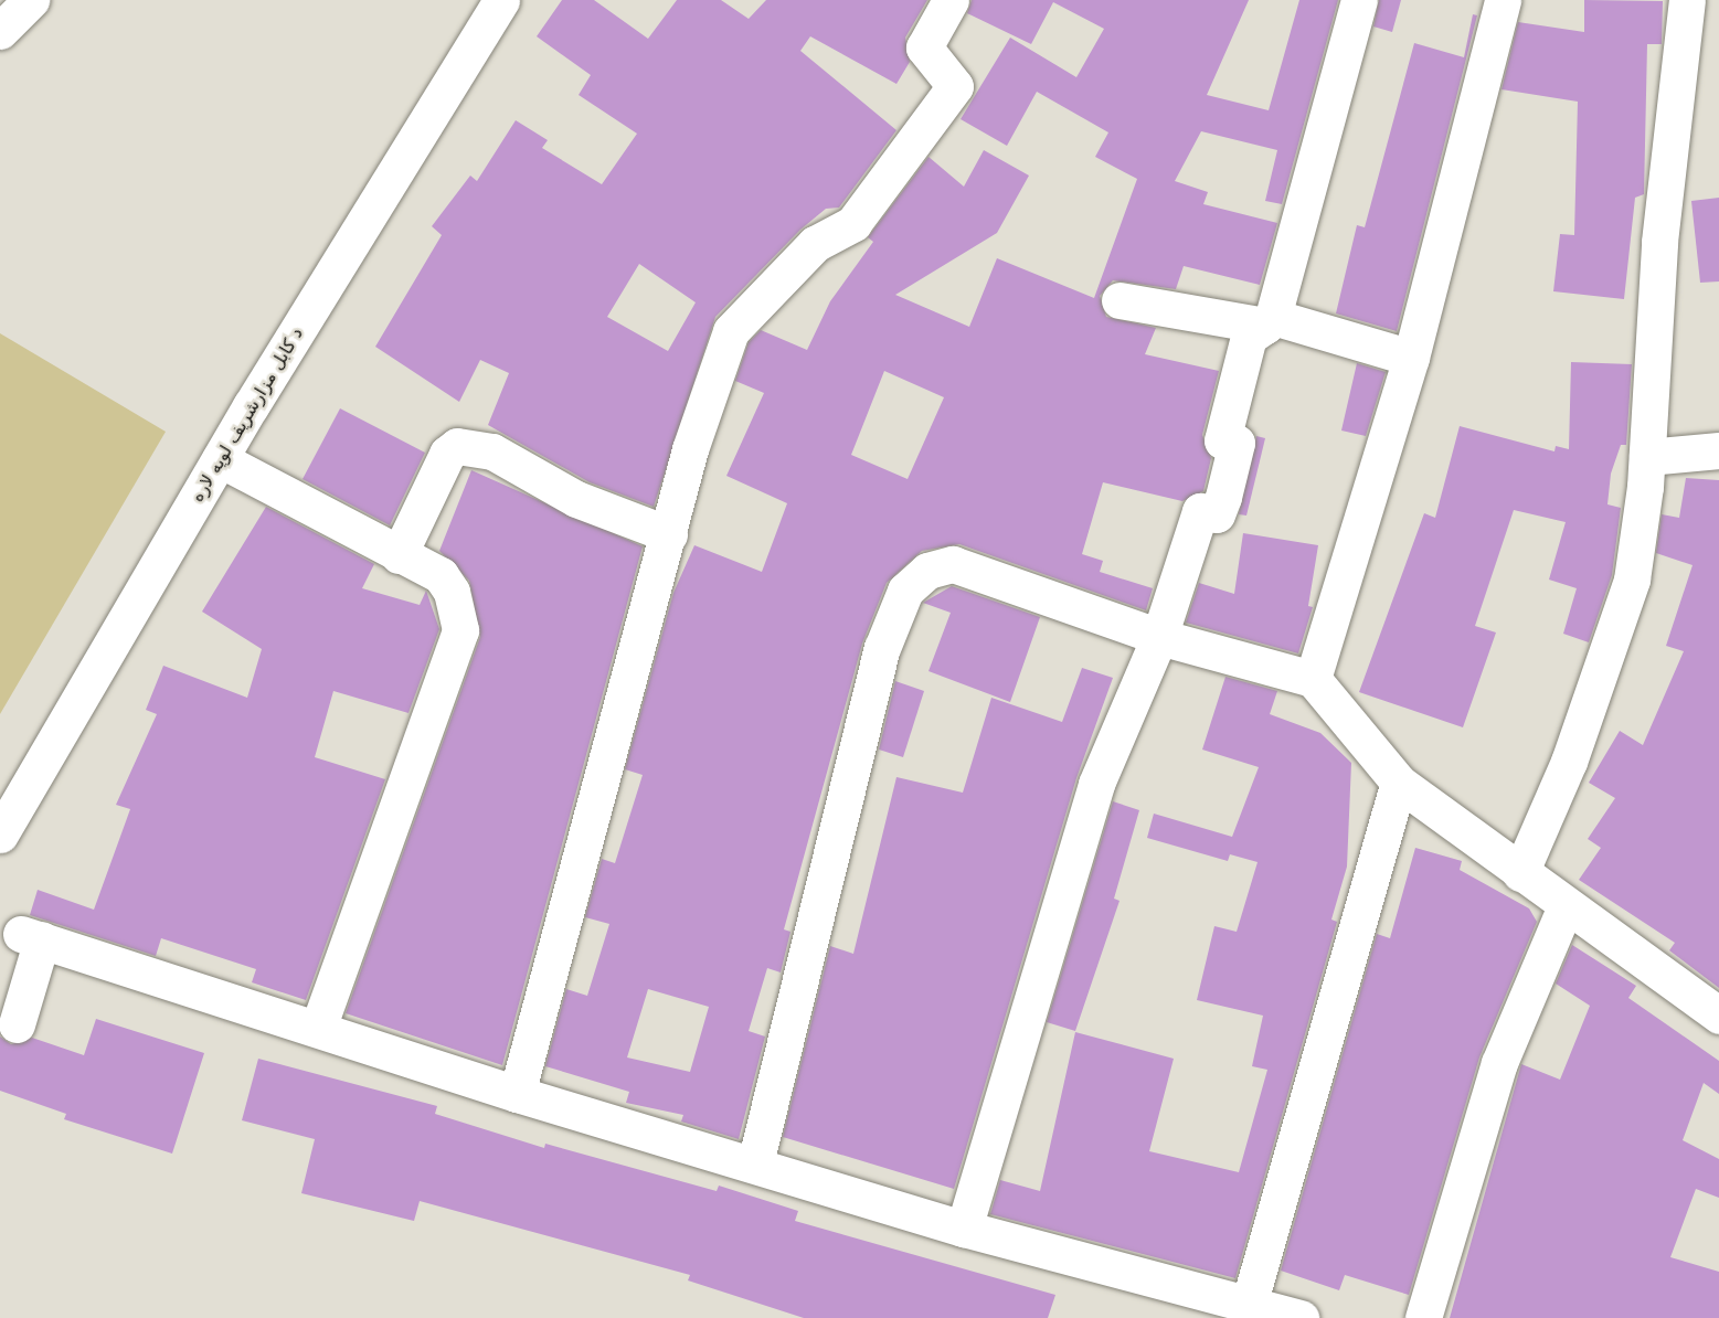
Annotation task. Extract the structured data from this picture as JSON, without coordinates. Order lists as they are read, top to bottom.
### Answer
{
  "streets": {
    "main road": ["د کابل مزارشریف لویه لاره"]
  }
}
